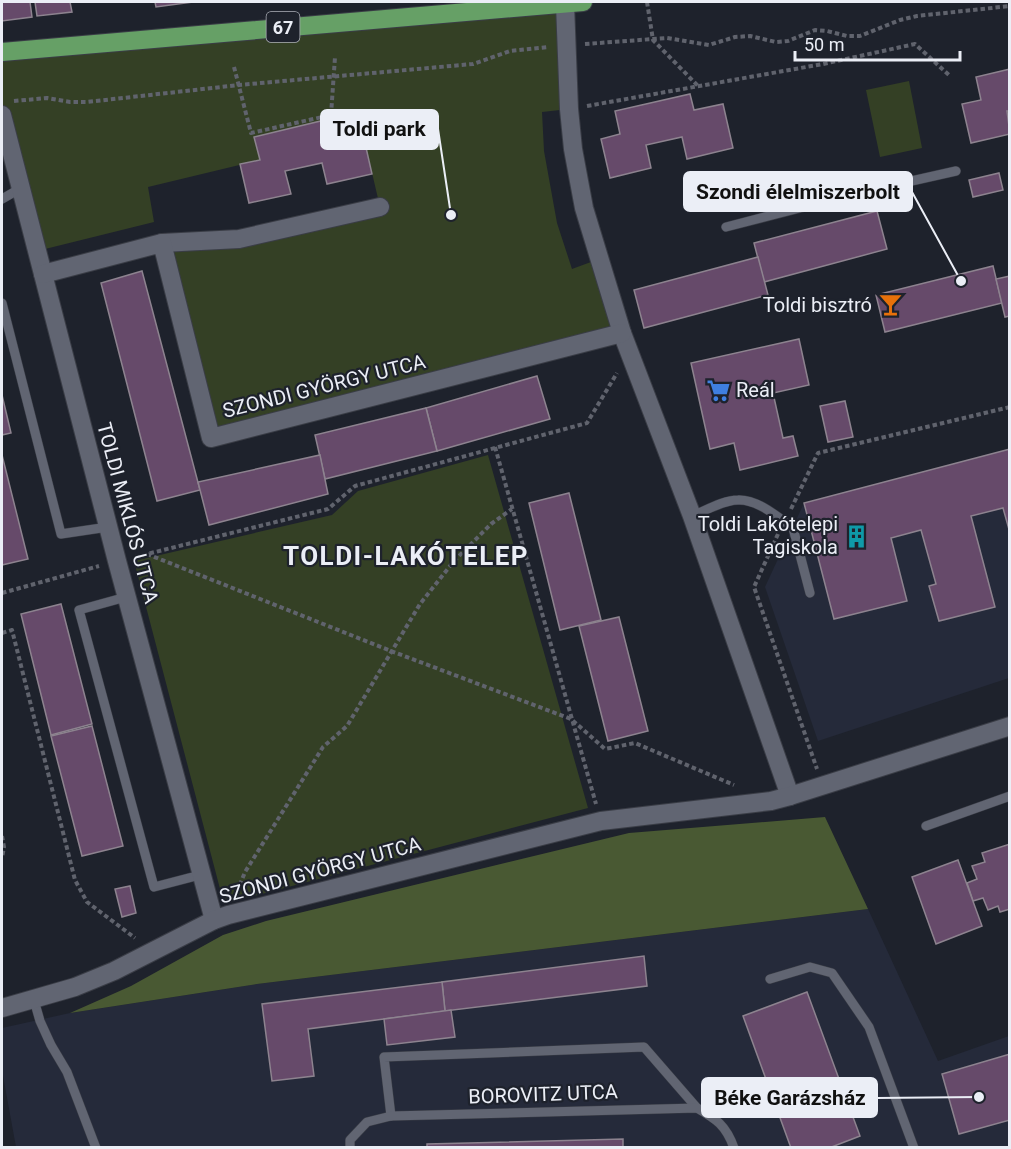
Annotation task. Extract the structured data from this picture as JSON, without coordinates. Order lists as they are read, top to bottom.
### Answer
{
  "streets": {
    "main road": ["67"],
    "street": ["SZONDI GYÖRGY UTCA", "TOLDI MIKLÓS UTCA"],
    "lane": ["BOROVITZ UTCA"]
  },
  "crossings": [
    ["SZONDI GYÖRGY UTCA", "TOLDI MIKLÓS UTCA"]
  ],
  "districts": ["TOLDI-LAKÓTELEP"],
  "places": {
    "other": ["Toldi park", "Szondi élelmiszerbolt", "Béke Garázsház"],
    "bar": ["Toldi bisztró"],
    "supermarket": ["Reál"],
    "building": ["Toldi Lakótelepi Tagiskola"]
  },
  "scale_bar": "50 m"
}
